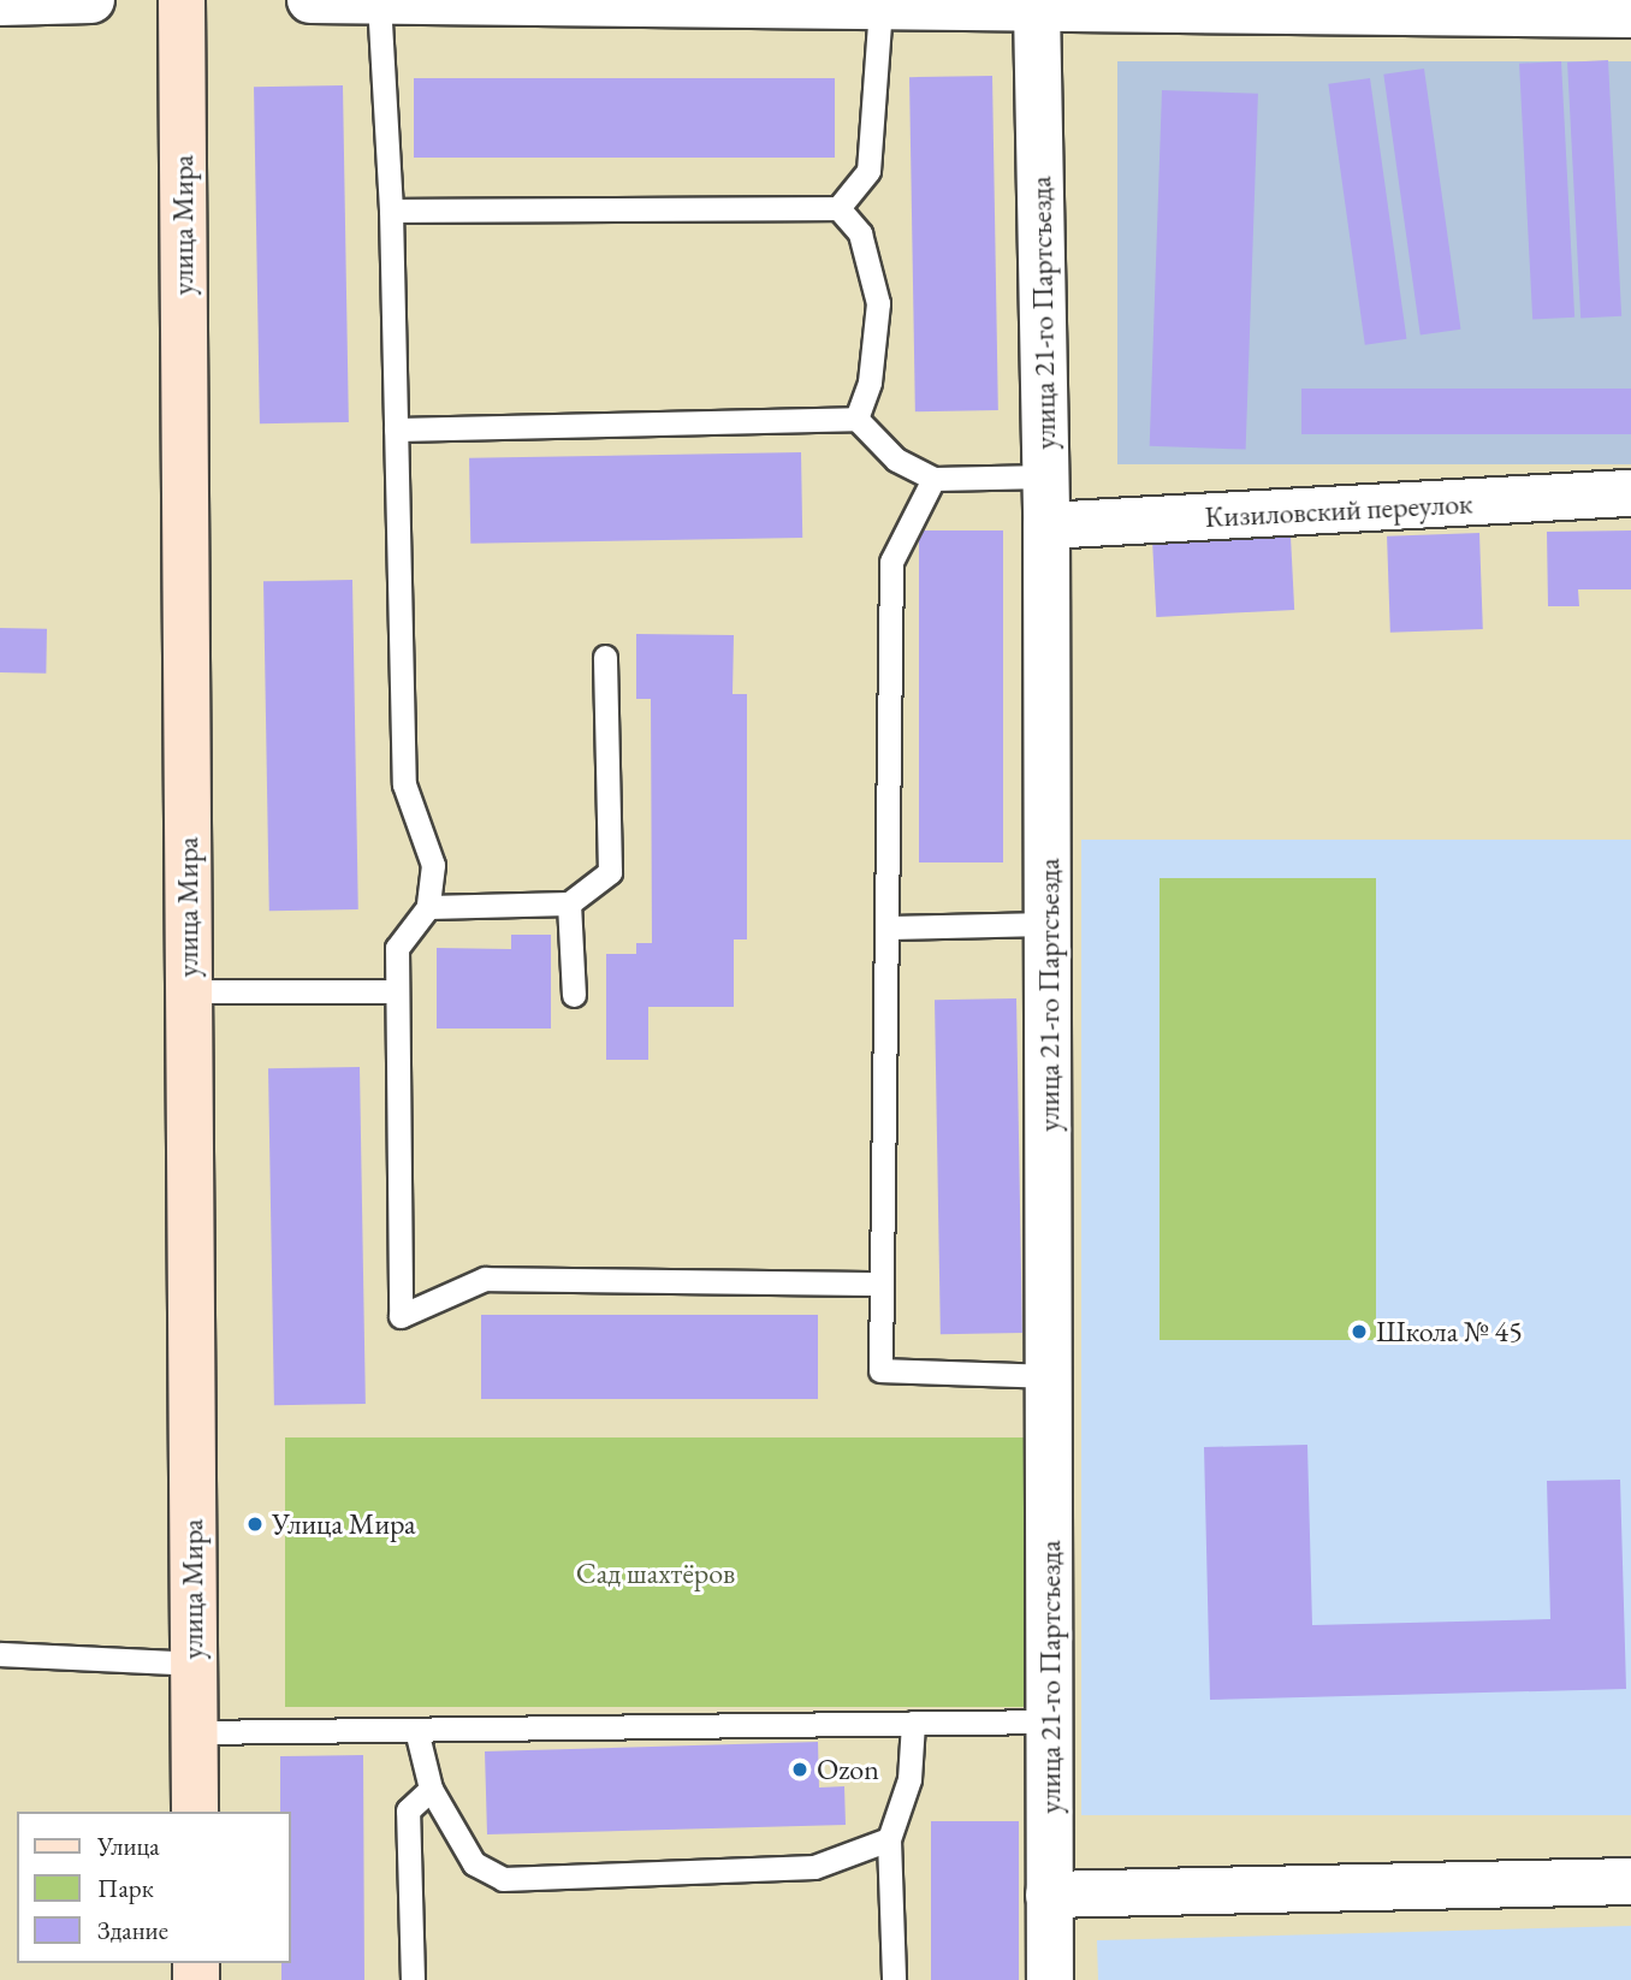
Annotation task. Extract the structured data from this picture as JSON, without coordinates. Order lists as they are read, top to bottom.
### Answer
{
  "streets": {
    "street": ["улица Мира", "улица 21-го Партсъезда", "Кизиловский переулок"]
  },
  "crossings": [
    ["улица 21-го Партсъезда", "Кизиловский переулок"]
  ],
  "parks": ["Сад шахтёров"],
  "places": ["Школа № 45", "Улица Мира", "Ozon"],
  "legend": ["Улица", "Парк", "Здание"]
}
